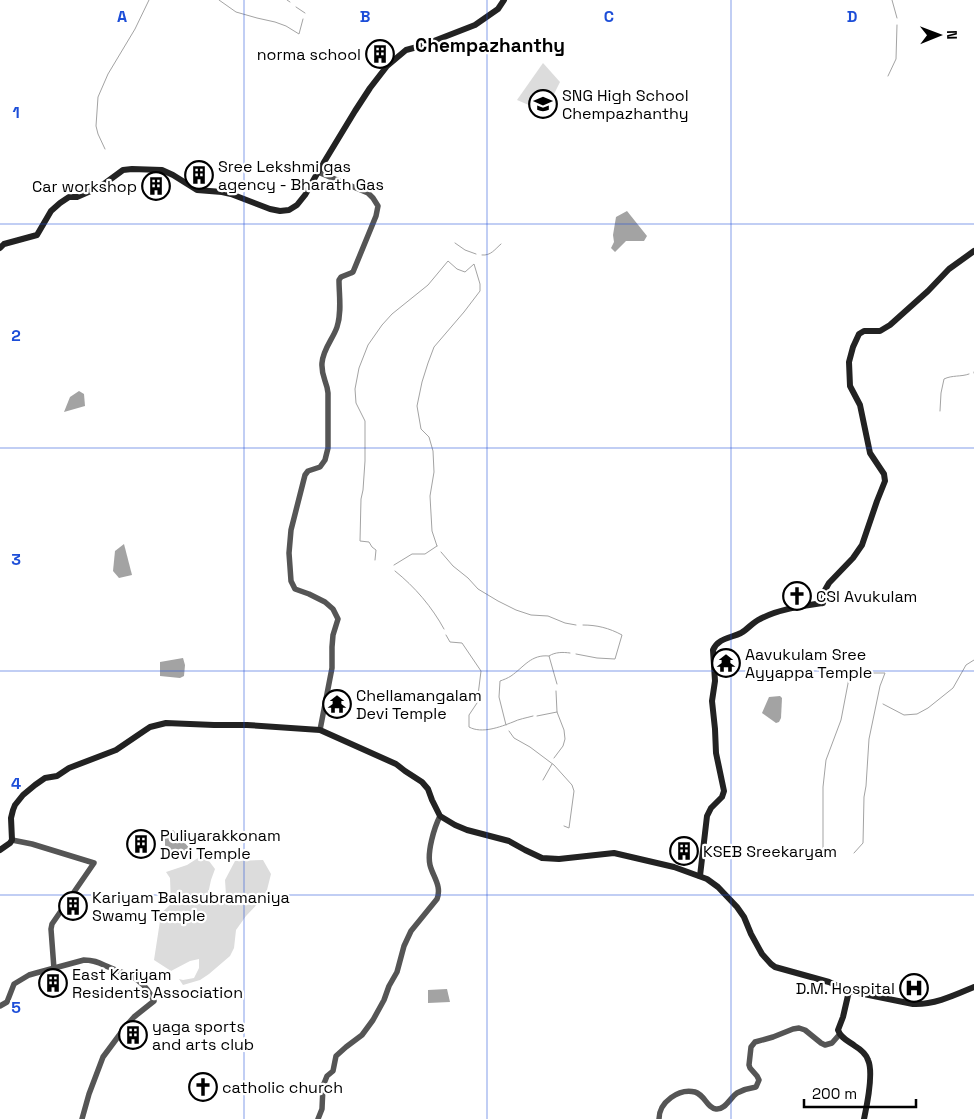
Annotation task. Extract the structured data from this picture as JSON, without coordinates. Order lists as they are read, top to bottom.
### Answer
{
  "districts": ["Chempazhanthy"],
  "places": {
    "building": [
      "norma school",
      "Sree Lekshmi gas agency - Bharath Gas",
      "Car workshop",
      "Puliyarakkonam Devi Temple",
      "KSEB Sreekaryam",
      "Kariyam Balasubramaniya Swamy Temple",
      "East Kariyam Residents Association",
      "yaga sports and arts club"
    ],
    "school or university": ["SNG High School Chempazhanthy"],
    "church": ["CSI Avukulam", "catholic church"],
    "temple": ["Aavukulam Sree Ayyappa Temple", "Chellamangalam Devi Temple"],
    "hospital": ["D.M. Hospital"]
  },
  "scale_bar": "200 m",
  "north": "right",
  "grid": {
    "columns": [
      "A",
      "B",
      "C",
      "D"
    ],
    "rows": [
      "1",
      "2",
      "3",
      "4",
      "5"
    ]
  }
}
